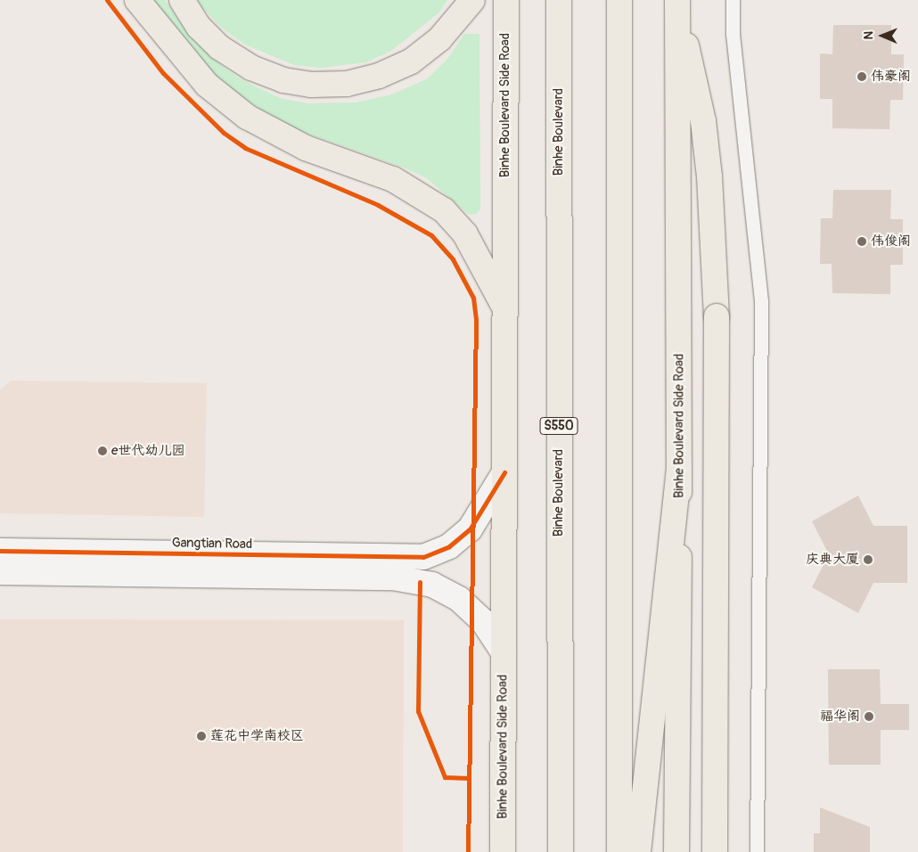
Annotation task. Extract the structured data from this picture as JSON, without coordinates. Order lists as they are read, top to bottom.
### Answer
{
  "streets": {
    "main road": ["Binhe Boulevard Side Road", "Binhe Boulevard", "S550"],
    "street": ["Gangtian Road"]
  },
  "crossings": [
    ["Binhe Boulevard Side Road", "Gangtian Road"]
  ],
  "places": [
    "伟豪阁",
    "伟俊阁",
    "e世代幼儿园",
    "庆典大厦",
    "福华阁",
    "莲花中学南校区"
  ],
  "north": "left"
}
